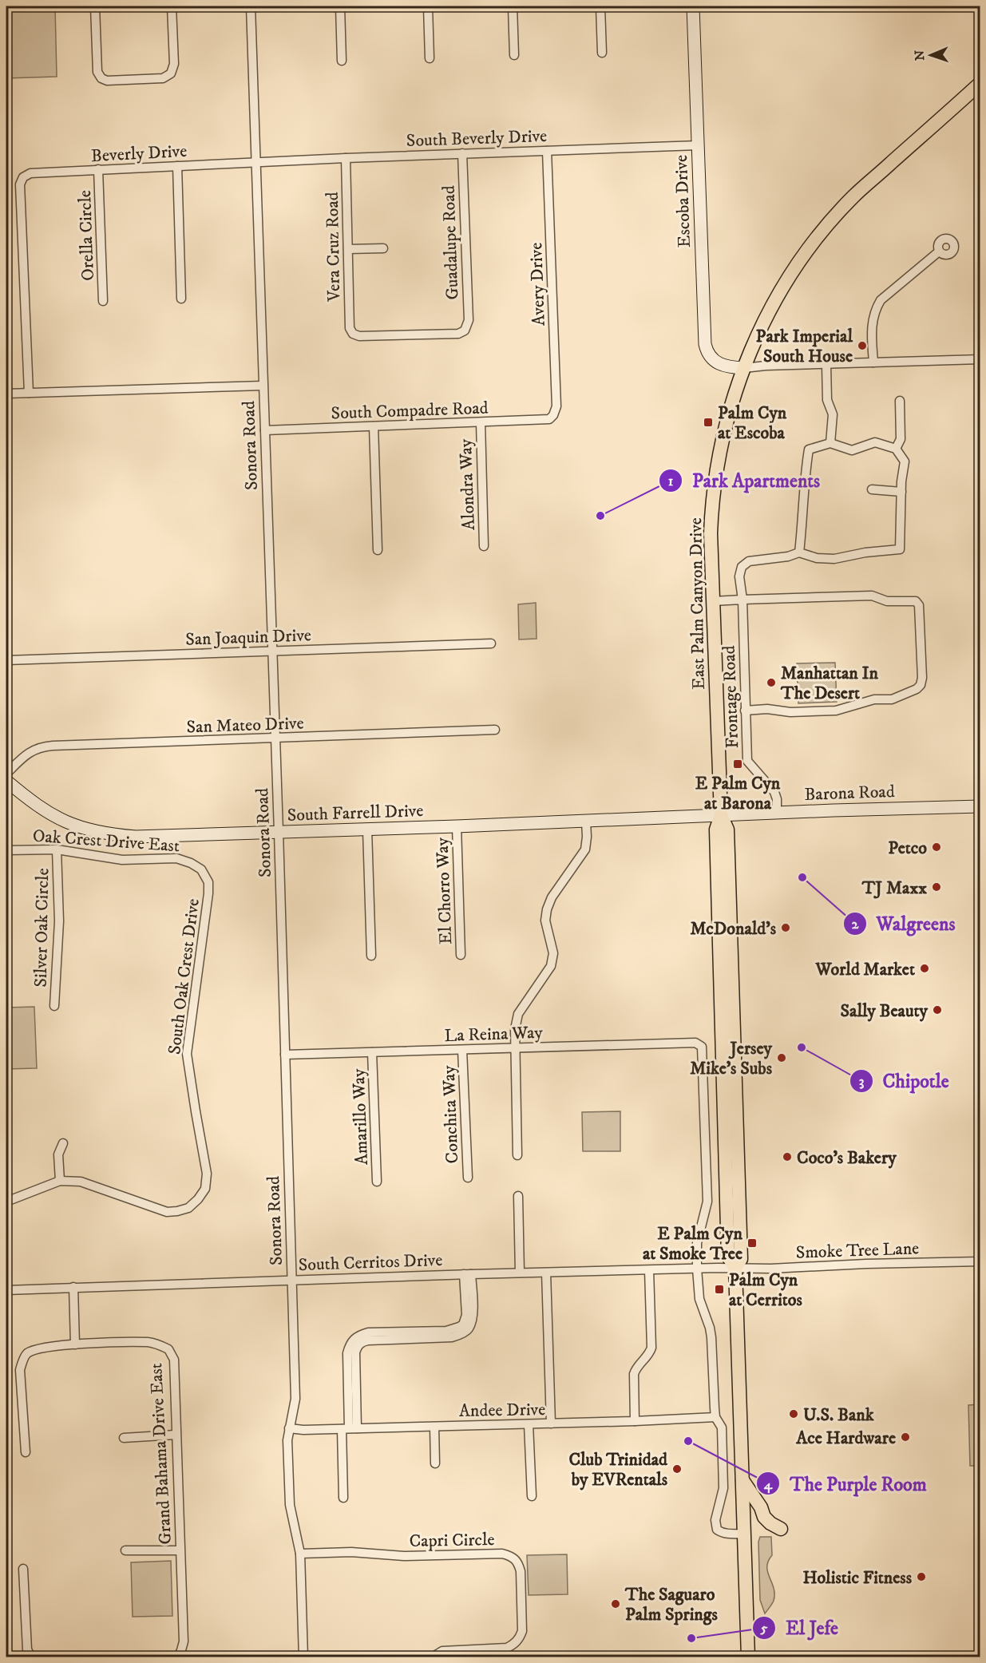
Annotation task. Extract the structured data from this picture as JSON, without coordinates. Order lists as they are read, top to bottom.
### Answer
{
  "streets": {
    "main road": ["East Palm Canyon Drive"],
    "street": [
      "South Beverly Drive",
      "Beverly Drive",
      "Escoba Drive",
      "Orella Circle",
      "Guadalupe Road",
      "Vera Cruz Road",
      "Avery Drive",
      "South Compadre Road",
      "Sonora Road",
      "Alondra Way",
      "San Joaquin Drive",
      "Frontage Road",
      "San Mateo Drive",
      "Barona Road",
      "South Farrell Drive",
      "Oak Crest Drive East",
      "El Chorro Way",
      "Silver Oak Circle",
      "South Oak Crest Drive",
      "La Reina Way",
      "Conchita Way",
      "Amarillo Way",
      "Smoke Tree Lane",
      "South Cerritos Drive",
      "Andee Drive",
      "Grand Bahama Drive East",
      "Capri Circle"
    ]
  },
  "crossings": [
    ["South Beverly Drive", "Beverly Drive"],
    ["South Beverly Drive", "Escoba Drive"],
    ["South Beverly Drive", "Guadalupe Road"],
    ["South Beverly Drive", "Vera Cruz Road"],
    ["South Beverly Drive", "Avery Drive"],
    ["South Beverly Drive", "Sonora Road"],
    ["Beverly Drive", "Orella Circle"],
    ["Beverly Drive", "Sonora Road"],
    ["Escoba Drive", "East Palm Canyon Drive"],
    ["Guadalupe Road", "Vera Cruz Road"],
    ["Avery Drive", "South Compadre Road"],
    ["South Compadre Road", "Sonora Road"],
    ["South Compadre Road", "Alondra Way"],
    ["Sonora Road", "San Joaquin Drive"],
    ["Sonora Road", "San Mateo Drive"],
    ["Sonora Road", "South Farrell Drive"],
    ["Sonora Road", "La Reina Way"],
    ["Sonora Road", "South Cerritos Drive"],
    ["Sonora Road", "Andee Drive"],
    ["Sonora Road", "Capri Circle"],
    ["East Palm Canyon Drive", "Barona Road"],
    ["East Palm Canyon Drive", "South Farrell Drive"],
    ["East Palm Canyon Drive", "Smoke Tree Lane"],
    ["East Palm Canyon Drive", "South Cerritos Drive"],
    ["Frontage Road", "Barona Road"],
    ["Barona Road", "South Farrell Drive"],
    ["South Farrell Drive", "El Chorro Way"],
    ["Oak Crest Drive East", "Silver Oak Circle"],
    ["Oak Crest Drive East", "South Oak Crest Drive"],
    ["La Reina Way", "Conchita Way"],
    ["La Reina Way", "Amarillo Way"],
    ["La Reina Way", "South Cerritos Drive"],
    ["Smoke Tree Lane", "South Cerritos Drive"]
  ],
  "places": {
    "other": [
      "Park Imperial South House",
      "Park Apartments",
      "Manhattan In The Desert",
      "Petco",
      "Walgreens",
      "TJ Maxx",
      "McDonald's",
      "World Market",
      "Sally Beauty",
      "Chipotle",
      "Jersey Mike's Subs",
      "Coco's Bakery",
      "U.S. Bank",
      "Ace Hardware",
      "The Purple Room",
      "Club Trinidad by EVRentals",
      "Holistic Fitness",
      "The Saguaro Palm Springs",
      "El Jefe"
    ],
    "transit": [
      "Palm Cyn at Escoba",
      "E Palm Cyn at Barona",
      "E Palm Cyn at Smoke Tree",
      "Palm Cyn at Cerritos"
    ]
  },
  "north": "left"
}
